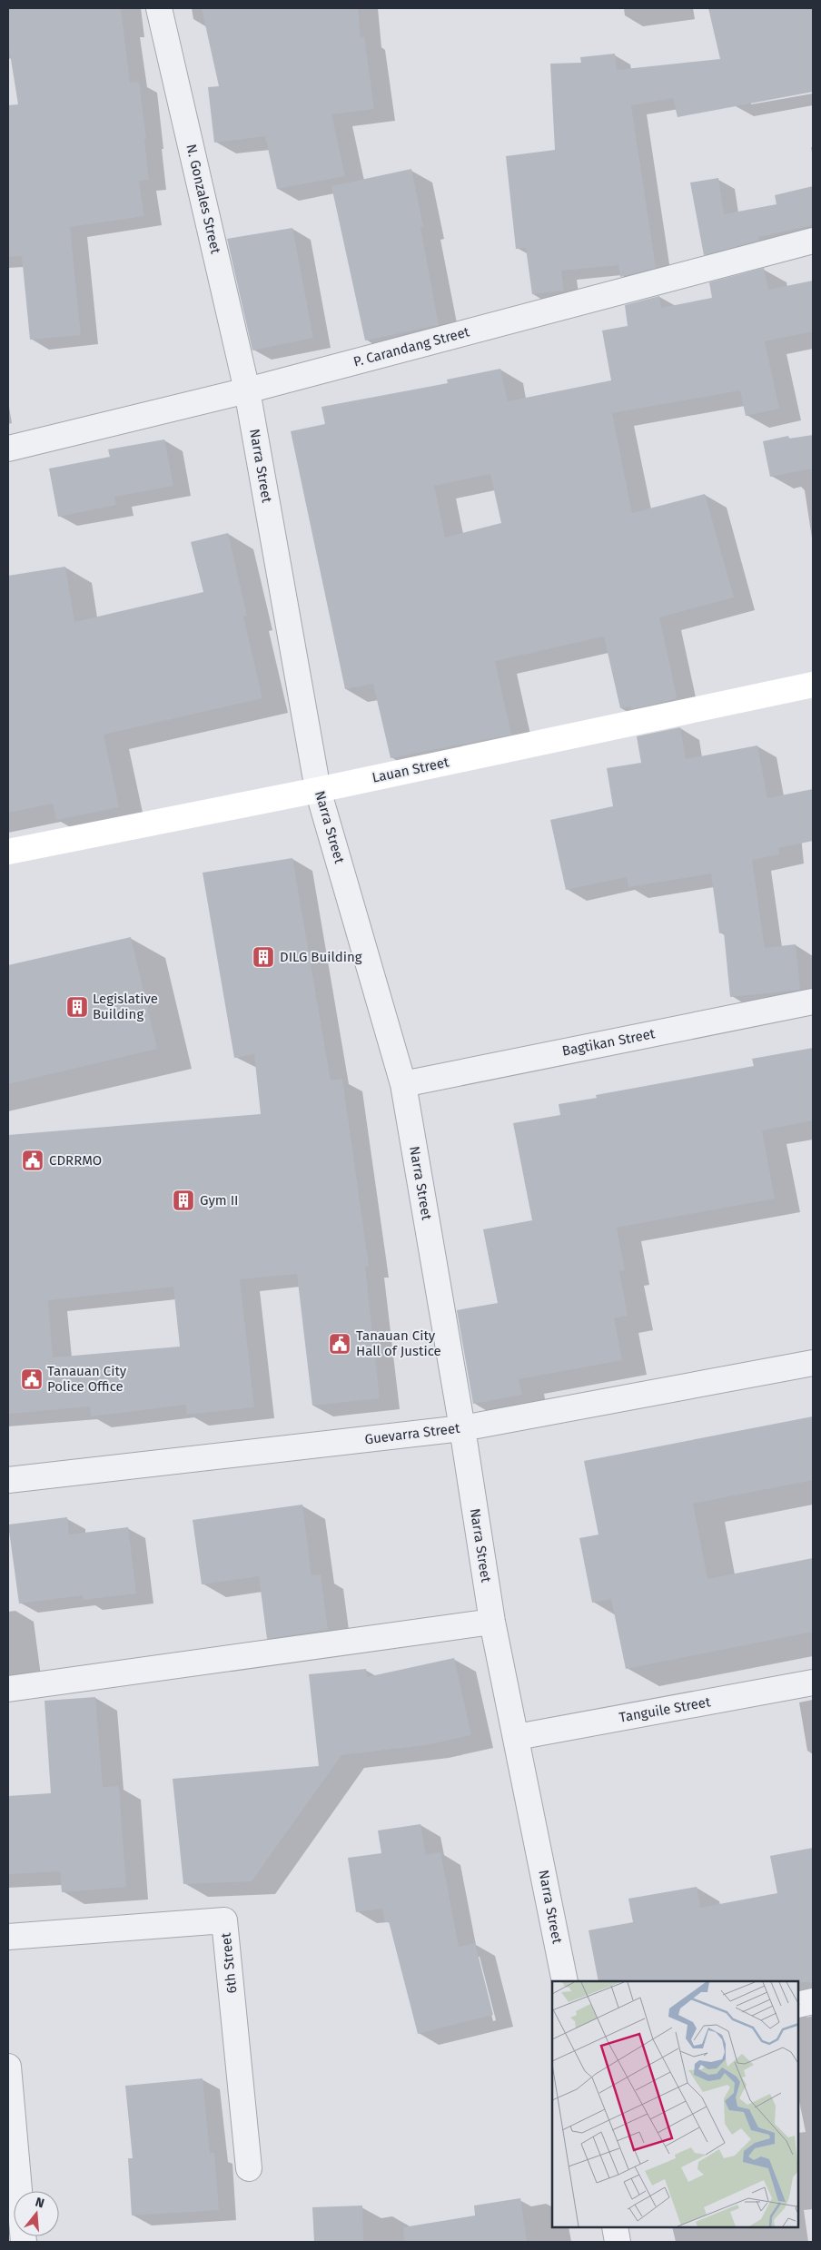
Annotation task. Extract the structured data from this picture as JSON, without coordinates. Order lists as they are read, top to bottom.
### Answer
{
  "streets": {
    "street": [
      "N. Gonzales Street",
      "P. Carandang Street",
      "Narra Street",
      "Lauan Street",
      "Bagtikan Street",
      "Guevarra Street",
      "Tanguile Street",
      "6th Street"
    ]
  },
  "crossings": [
    ["N. Gonzales Street", "P. Carandang Street"],
    ["N. Gonzales Street", "Narra Street"],
    ["P. Carandang Street", "Narra Street"],
    ["Narra Street", "Lauan Street"],
    ["Narra Street", "Bagtikan Street"],
    ["Narra Street", "Guevarra Street"],
    ["Narra Street", "Tanguile Street"]
  ],
  "places": {
    "building": ["DILG Building", "Legislative Building", "Gym II"],
    "public building": ["CDRRMO", "Tanauan City Hall of Justice", "Tanauan City Police Office"]
  },
  "north": "top"
}
